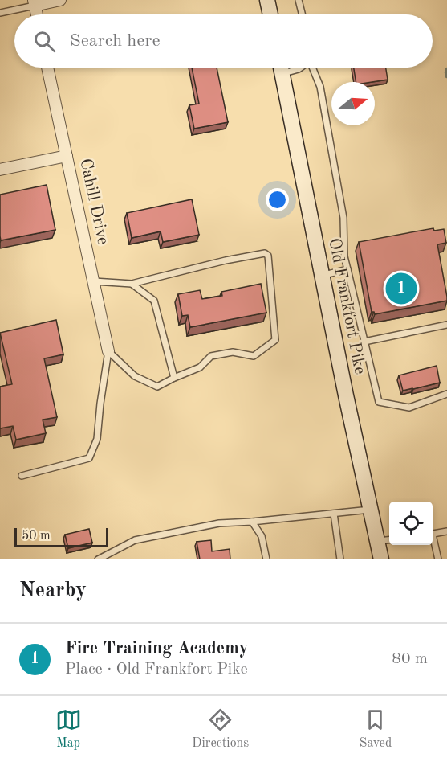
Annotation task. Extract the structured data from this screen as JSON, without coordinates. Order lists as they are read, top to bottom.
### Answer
{
  "streets": {
    "main road": ["Old Frankfort Pike"],
    "street": ["Cahill Drive"]
  },
  "scale_bar": "50 m",
  "north": "right",
  "page": {
    "search": "Search here",
    "pins": "1",
    "scale": "50 m",
    "heading": "Nearby",
    "list": [
      {
        "mark": "1",
        "name": "Fire Training Academy",
        "note": "Place · Old Frankfort Pike",
        "value": "80 m"
      }
    ],
    "nav": ["Map", "Directions", "Saved"]
  }
}
